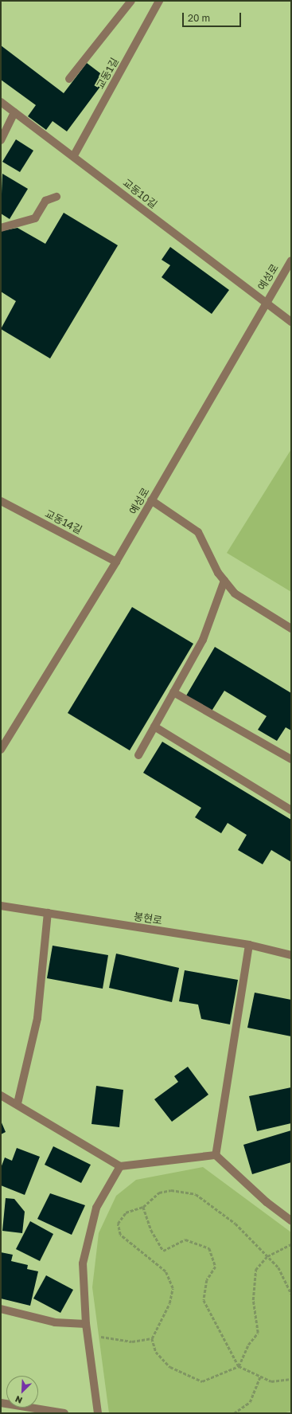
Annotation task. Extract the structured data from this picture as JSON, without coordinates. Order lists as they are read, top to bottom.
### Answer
{
  "streets": {
    "street": [
      "교동1길",
      "교동10길",
      "예성로",
      "교동14길",
      "봉현로"
    ]
  },
  "crossings": [
    ["교동1길", "교동10길"],
    ["교동10길", "예성로"],
    ["예성로", "교동14길"]
  ],
  "scale_bar": "20 m",
  "north": "bottom left"
}
